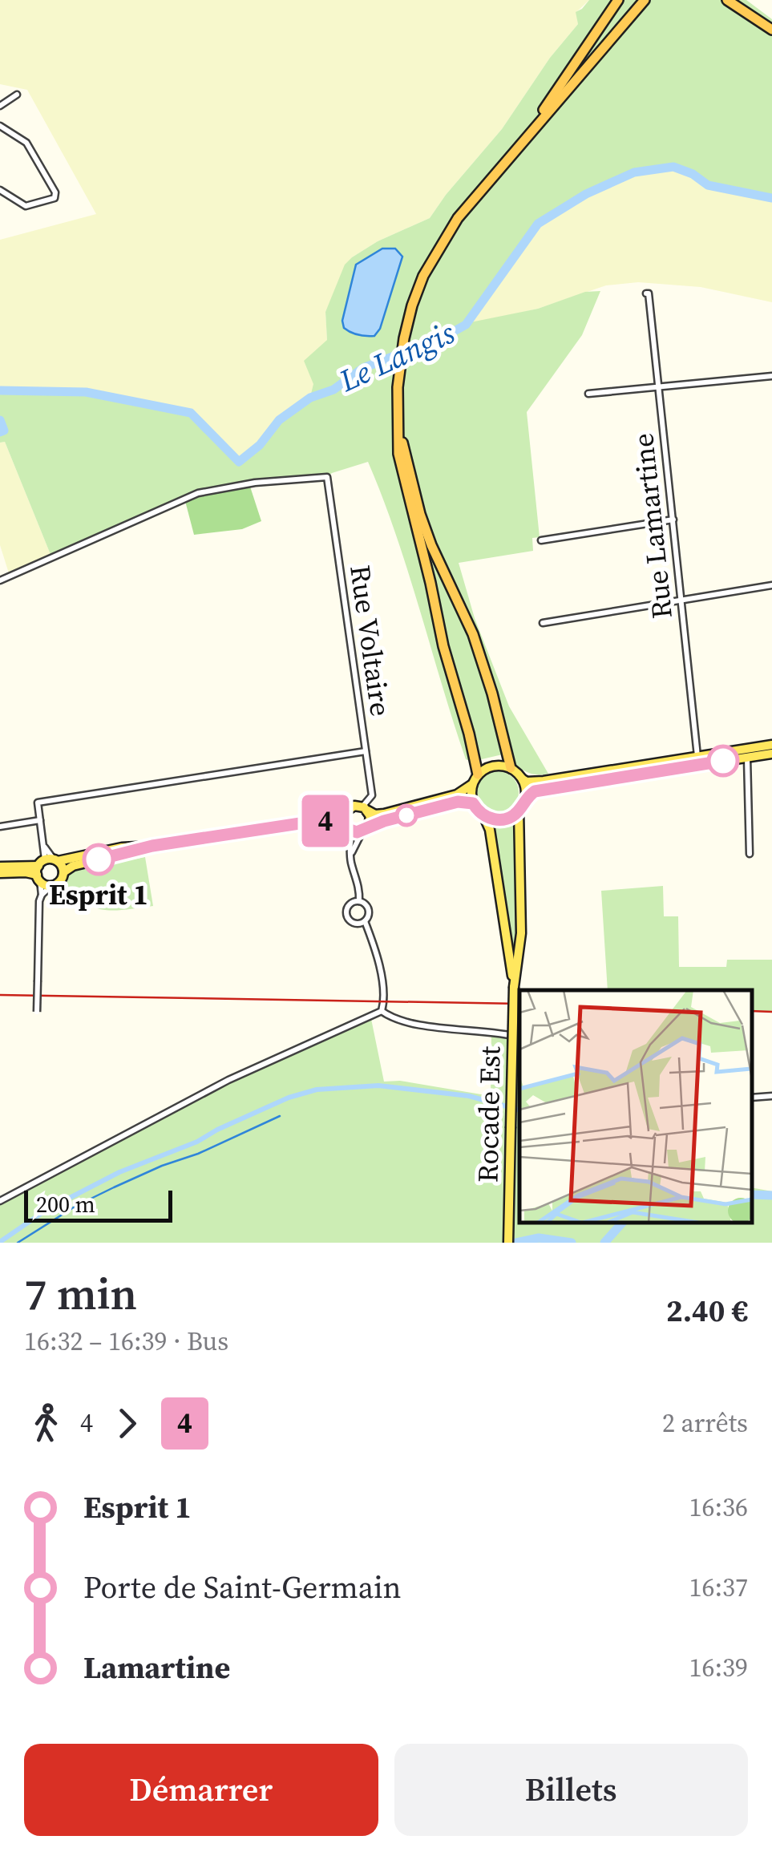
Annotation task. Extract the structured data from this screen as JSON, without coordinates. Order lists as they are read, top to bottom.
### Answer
{
  "streets": {
    "main road": ["Rocade Est"],
    "street": ["Rue Lamartine", "Rue Voltaire"]
  },
  "water": ["Le Langis"],
  "places": ["Esprit 1"],
  "lines": ["bus line 4"],
  "scale_bar": "200 m",
  "page": {
    "on_map": "4",
    "scale": "200 m",
    "heading": ["7 min", "16:32 – 16:39 · Bus", "2.40 €"],
    "legs": ["4", "4", "2 arrêts"],
    "list": [
      {
        "name": "Esprit 1",
        "value": "16:36"
      },
      {
        "name": "Porte de Saint-Germain",
        "value": "16:37"
      },
      {
        "name": "Lamartine",
        "value": "16:39"
      }
    ],
    "buttons": ["Démarrer", "Billets"]
  }
}
